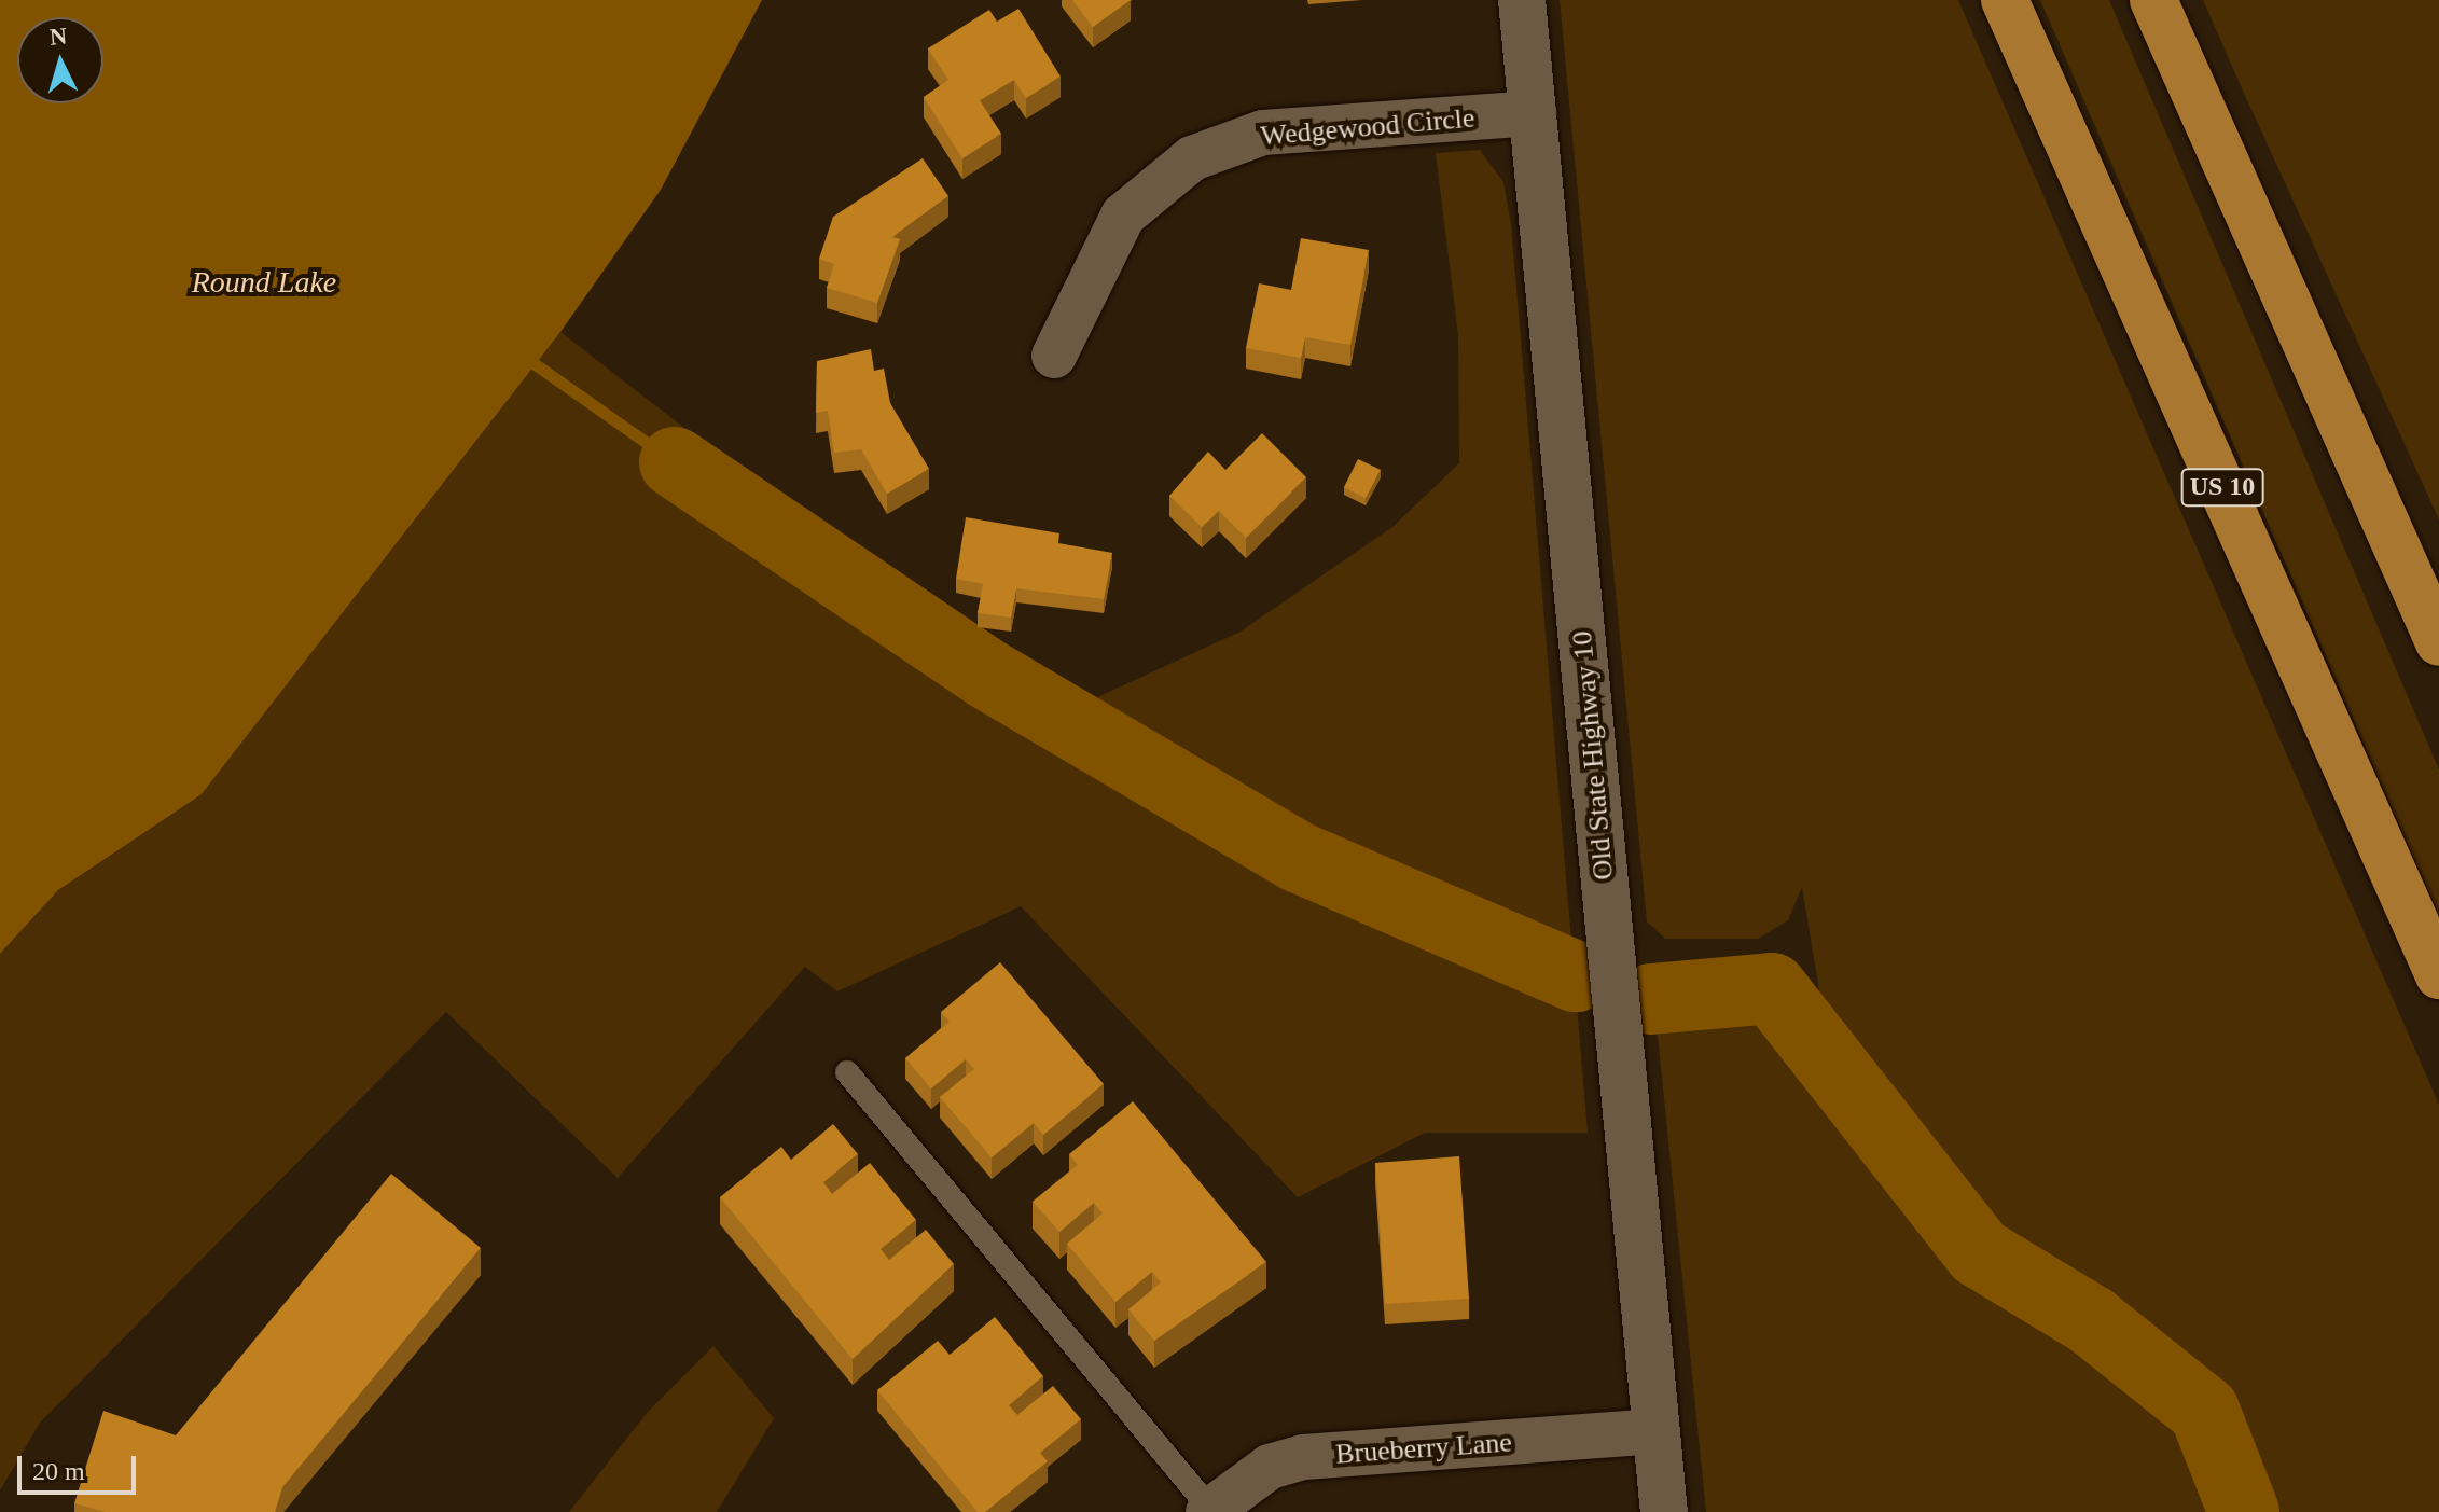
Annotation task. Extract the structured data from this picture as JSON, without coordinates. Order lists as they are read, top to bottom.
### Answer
{
  "streets": {
    "highway": ["US 10"],
    "street": ["Wedgewood Circle", "Old State Highway 10", "Brueberry Lane"]
  },
  "crossings": [
    ["Wedgewood Circle", "Old State Highway 10"],
    ["Old State Highway 10", "Brueberry Lane"]
  ],
  "water": ["Round Lake"],
  "scale_bar": "20 m",
  "north": "top"
}
